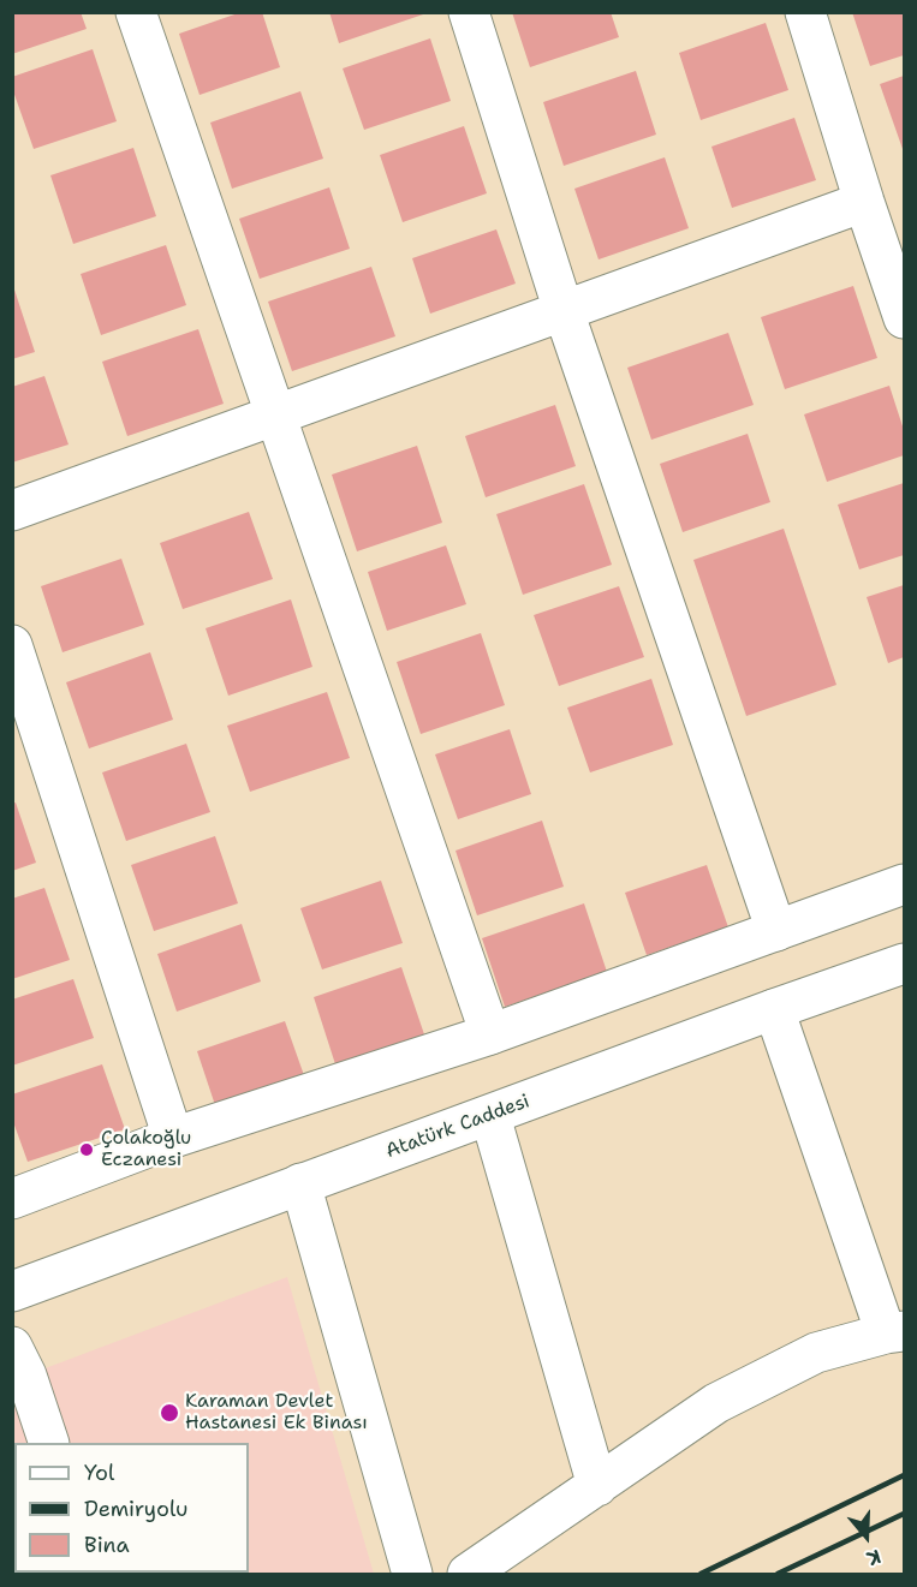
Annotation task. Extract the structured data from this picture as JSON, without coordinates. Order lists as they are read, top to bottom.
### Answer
{
  "streets": {
    "main road": ["Atatürk Caddesi"]
  },
  "places": ["Çolakoğlu Eczanesi", "Karaman Devlet Hastanesi Ek Binası"],
  "legend": ["Yol", "Demiryolu", "Bina"],
  "north": "bottom"
}
